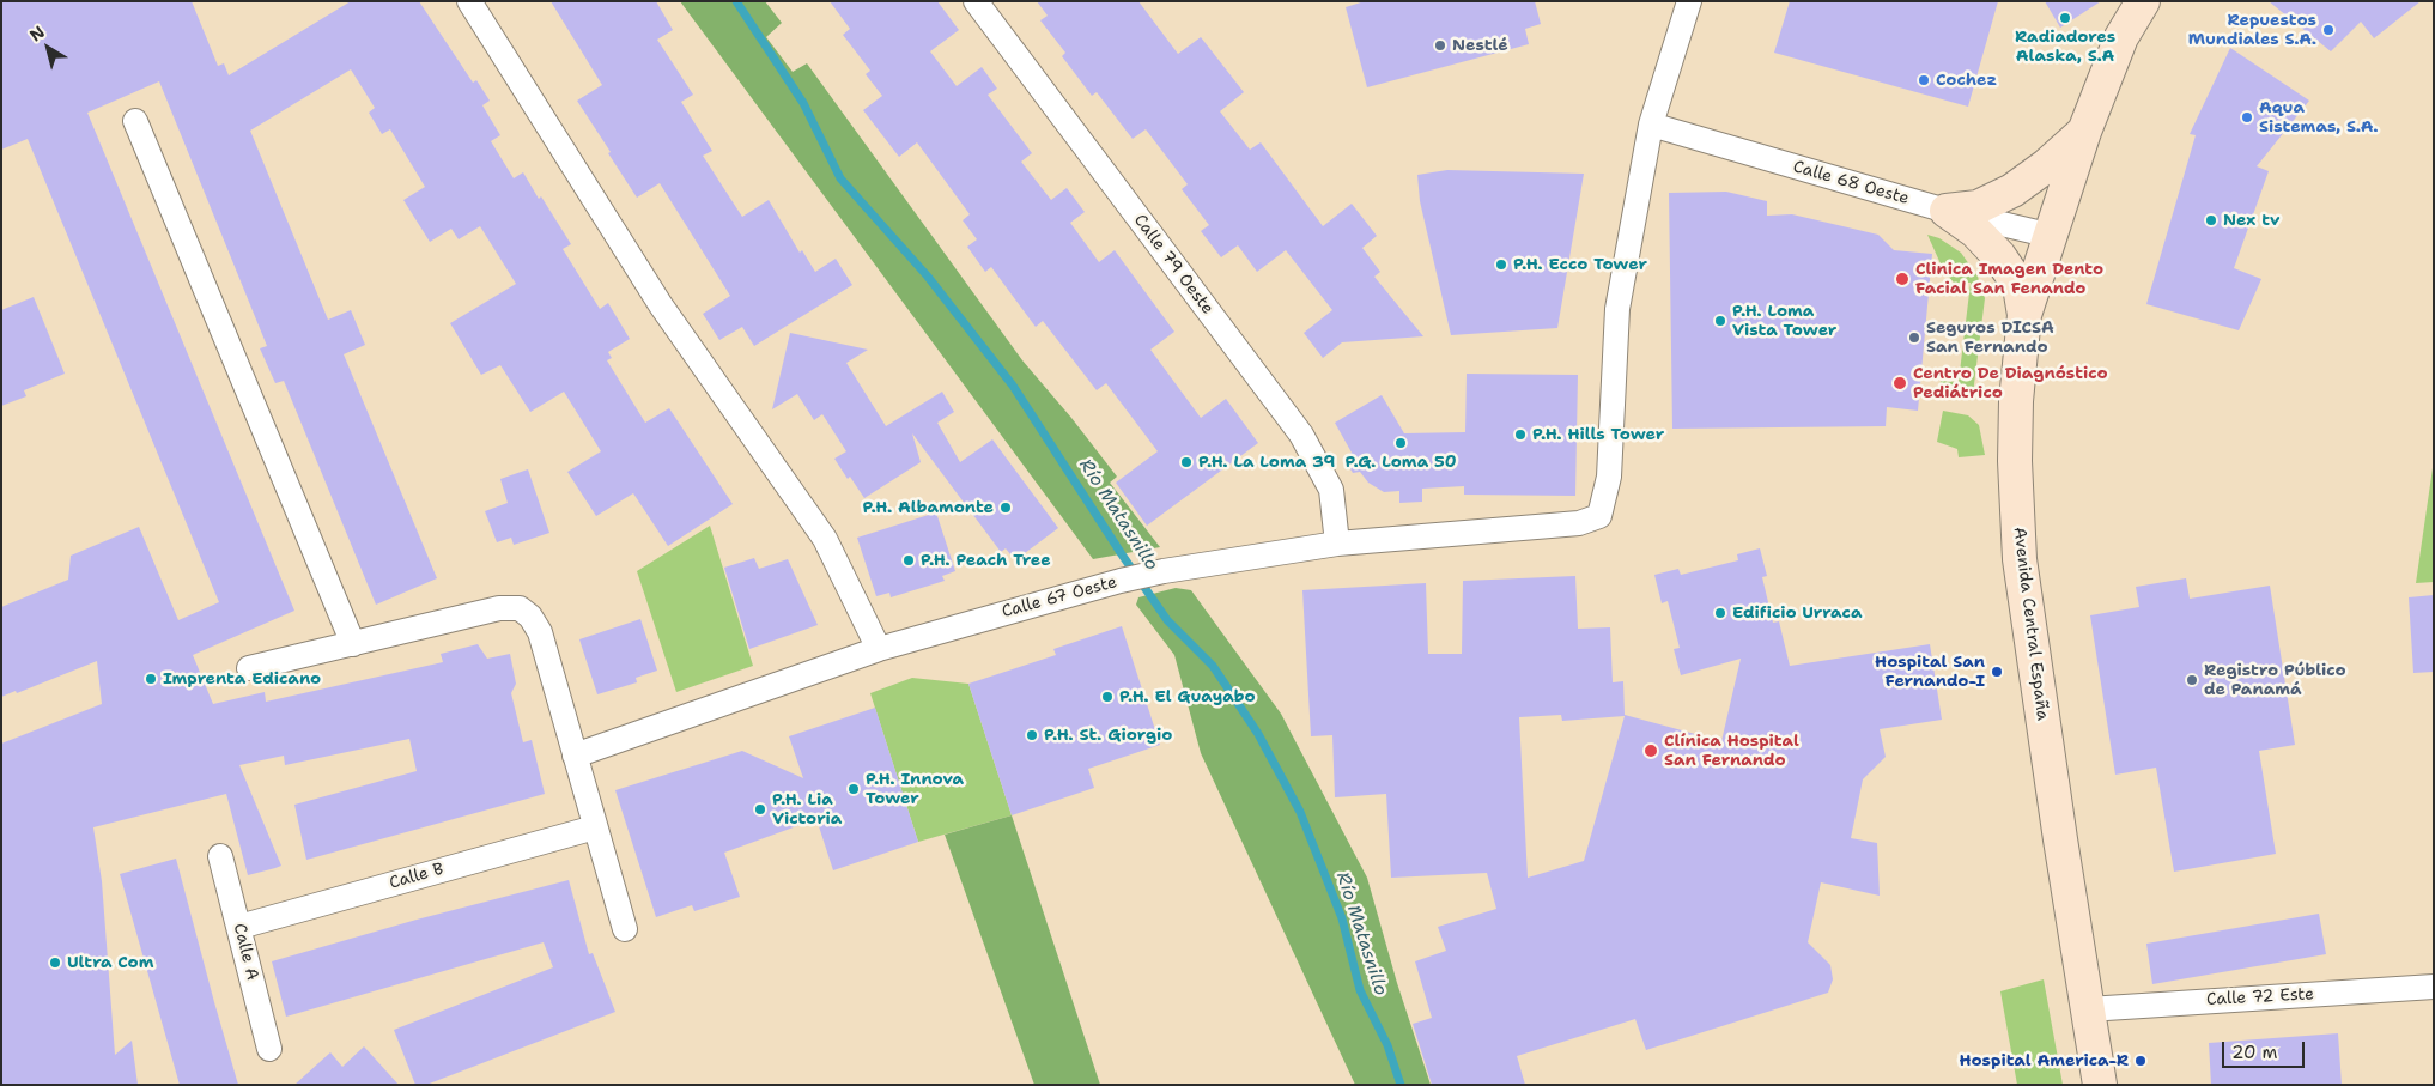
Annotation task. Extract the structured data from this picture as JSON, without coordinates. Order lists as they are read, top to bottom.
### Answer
{
  "streets": {
    "main road": ["Avenida Central España"],
    "street": [
      "Calle 68 Oeste",
      "Calle 79 Oeste",
      "Calle 67 Oeste",
      "Calle B",
      "Calle A",
      "Calle 72 Este"
    ]
  },
  "crossings": [
    ["Calle 68 Oeste", "Calle 67 Oeste"],
    ["Calle 68 Oeste", "Avenida Central España"],
    ["Calle 79 Oeste", "Calle 67 Oeste"],
    ["Avenida Central España", "Calle 72 Este"],
    ["Calle B", "Calle A"]
  ],
  "water": ["Río Matasnillo"],
  "places": [
    "Radiadores Alaska, S.A",
    "Repuestos Mundiales S.A.",
    "Nestlé",
    "Cochez",
    "Aqua Sistemas, S.A.",
    "Nex tv",
    "P.H. Ecco Tower",
    "Clinica Imagen Dento Facial San Fenando",
    "P.H. Loma Vista Tower",
    "Seguros DICSA San Fernando",
    "Centro De Diagnóstico Pediátrico",
    "P.H. Hills Tower",
    "P.G. Loma 50",
    "P.H. La Loma 39",
    "P.H. Albamonte",
    "P.H. Peach Tree",
    "Edificio Urraca",
    "Hospital San Fernando-I",
    "Imprenta Edicano",
    "Registro Público de Panamá",
    "P.H. El Guayabo",
    "P.H. St. Giorgio",
    "Clínica Hospital San Fernando",
    "P.H. Innova Tower",
    "P.H. Lia Victoria",
    "Ultra Com",
    "Hospital America-R"
  ],
  "scale_bar": "20 m",
  "north": "top left"
}
